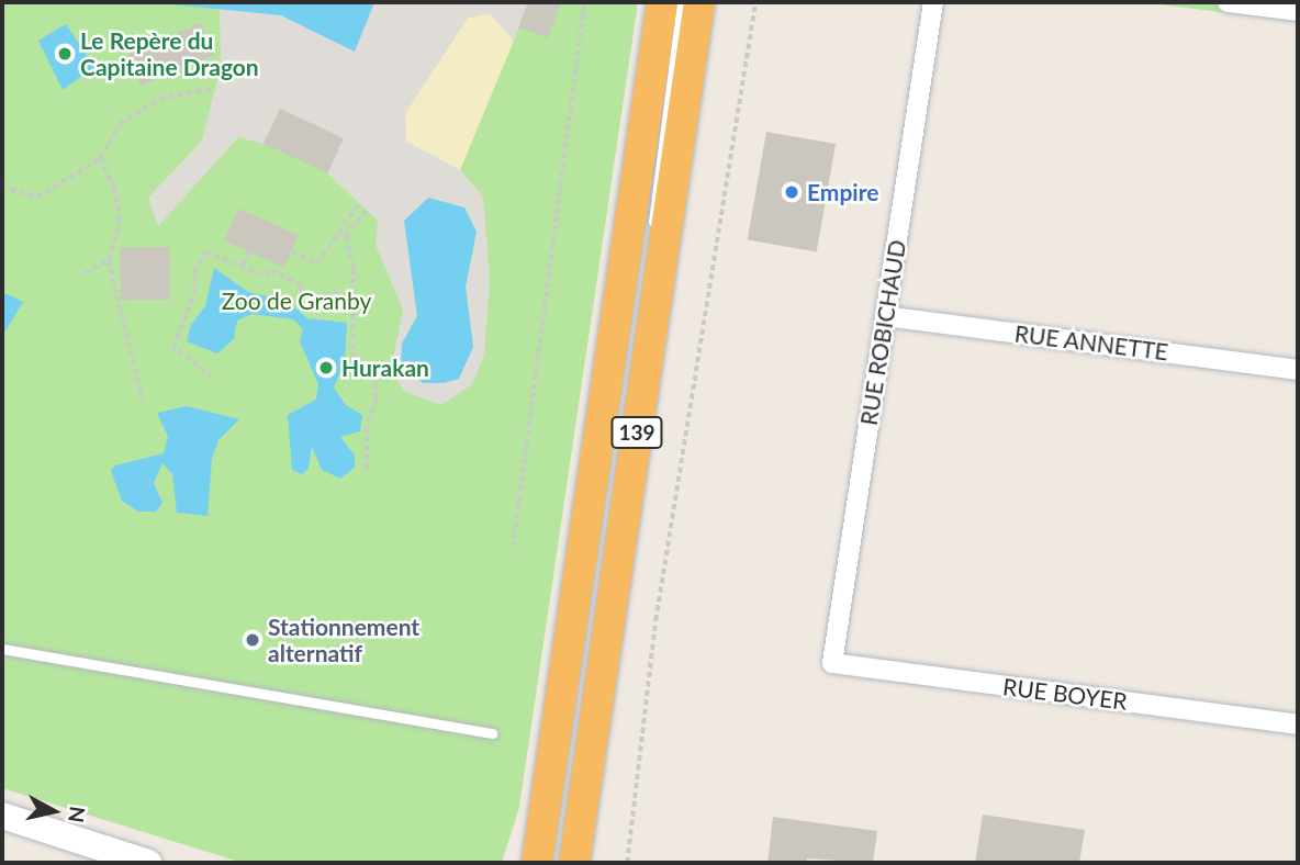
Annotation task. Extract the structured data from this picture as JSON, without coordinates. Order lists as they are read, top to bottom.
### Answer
{
  "streets": {
    "highway": ["139"],
    "street": ["RUE ROBICHAUD", "RUE ANNETTE", "RUE BOYER"]
  },
  "crossings": [
    ["RUE ROBICHAUD", "RUE ANNETTE"],
    ["RUE ROBICHAUD", "RUE BOYER"]
  ],
  "parks": ["Zoo de Granby"],
  "places": [
    "Le Repère du Capitaine Dragon",
    "Empire",
    "Hurakan",
    "Stationnement alternatif"
  ],
  "north": "right"
}
